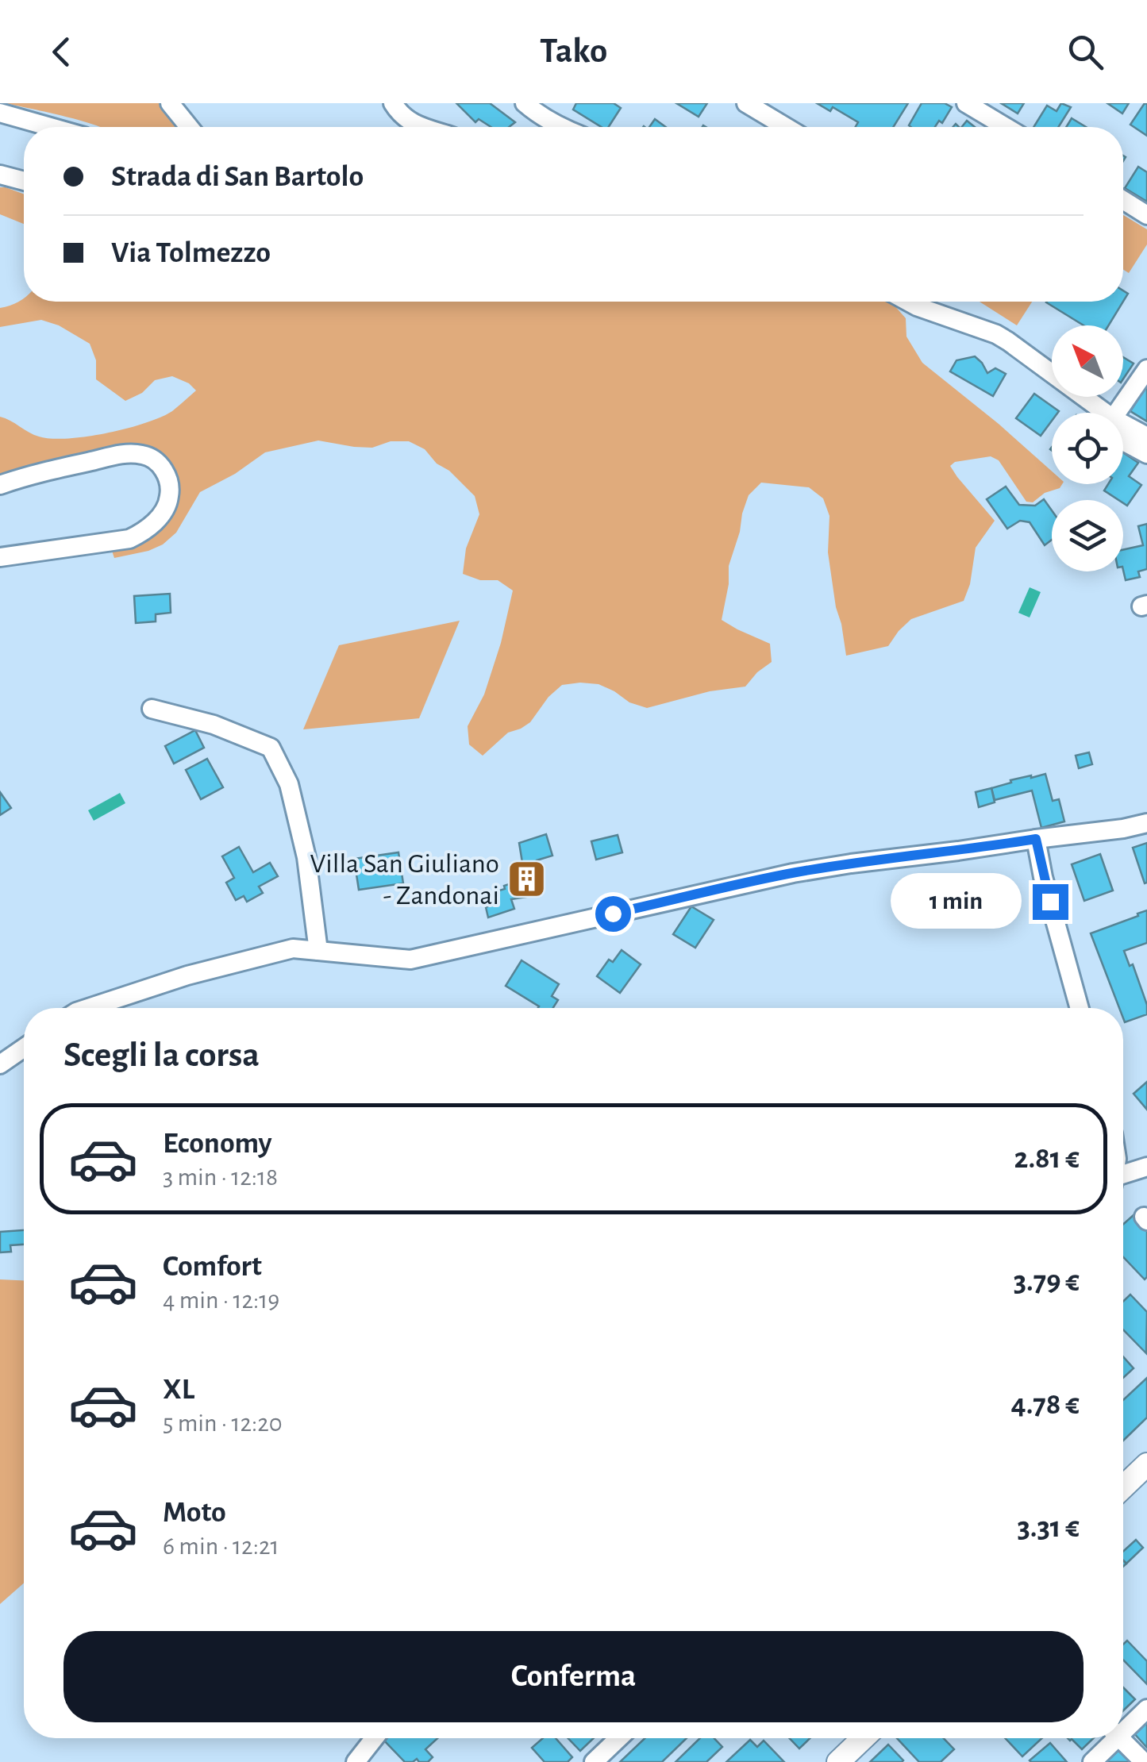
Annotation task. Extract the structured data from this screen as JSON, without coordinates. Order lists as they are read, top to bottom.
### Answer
{
  "places": {
    "building": ["Villa San Giuliano - Zandonai"]
  },
  "north": "top left",
  "page": {
    "header": "Tako",
    "banner": ["Strada di San Bartolo", "Via Tolmezzo"],
    "bubble": "1 min",
    "heading": "Scegli la corsa",
    "list": [
      {
        "name": "Economy",
        "note": "3 min · 12:18",
        "value": "2.81 €"
      },
      {
        "name": "Comfort",
        "note": "4 min · 12:19",
        "value": "3.79 €"
      },
      {
        "name": "XL",
        "note": "5 min · 12:20",
        "value": "4.78 €"
      },
      {
        "name": "Moto",
        "note": "6 min · 12:21",
        "value": "3.31 €"
      }
    ],
    "buttons": "Conferma"
  }
}
